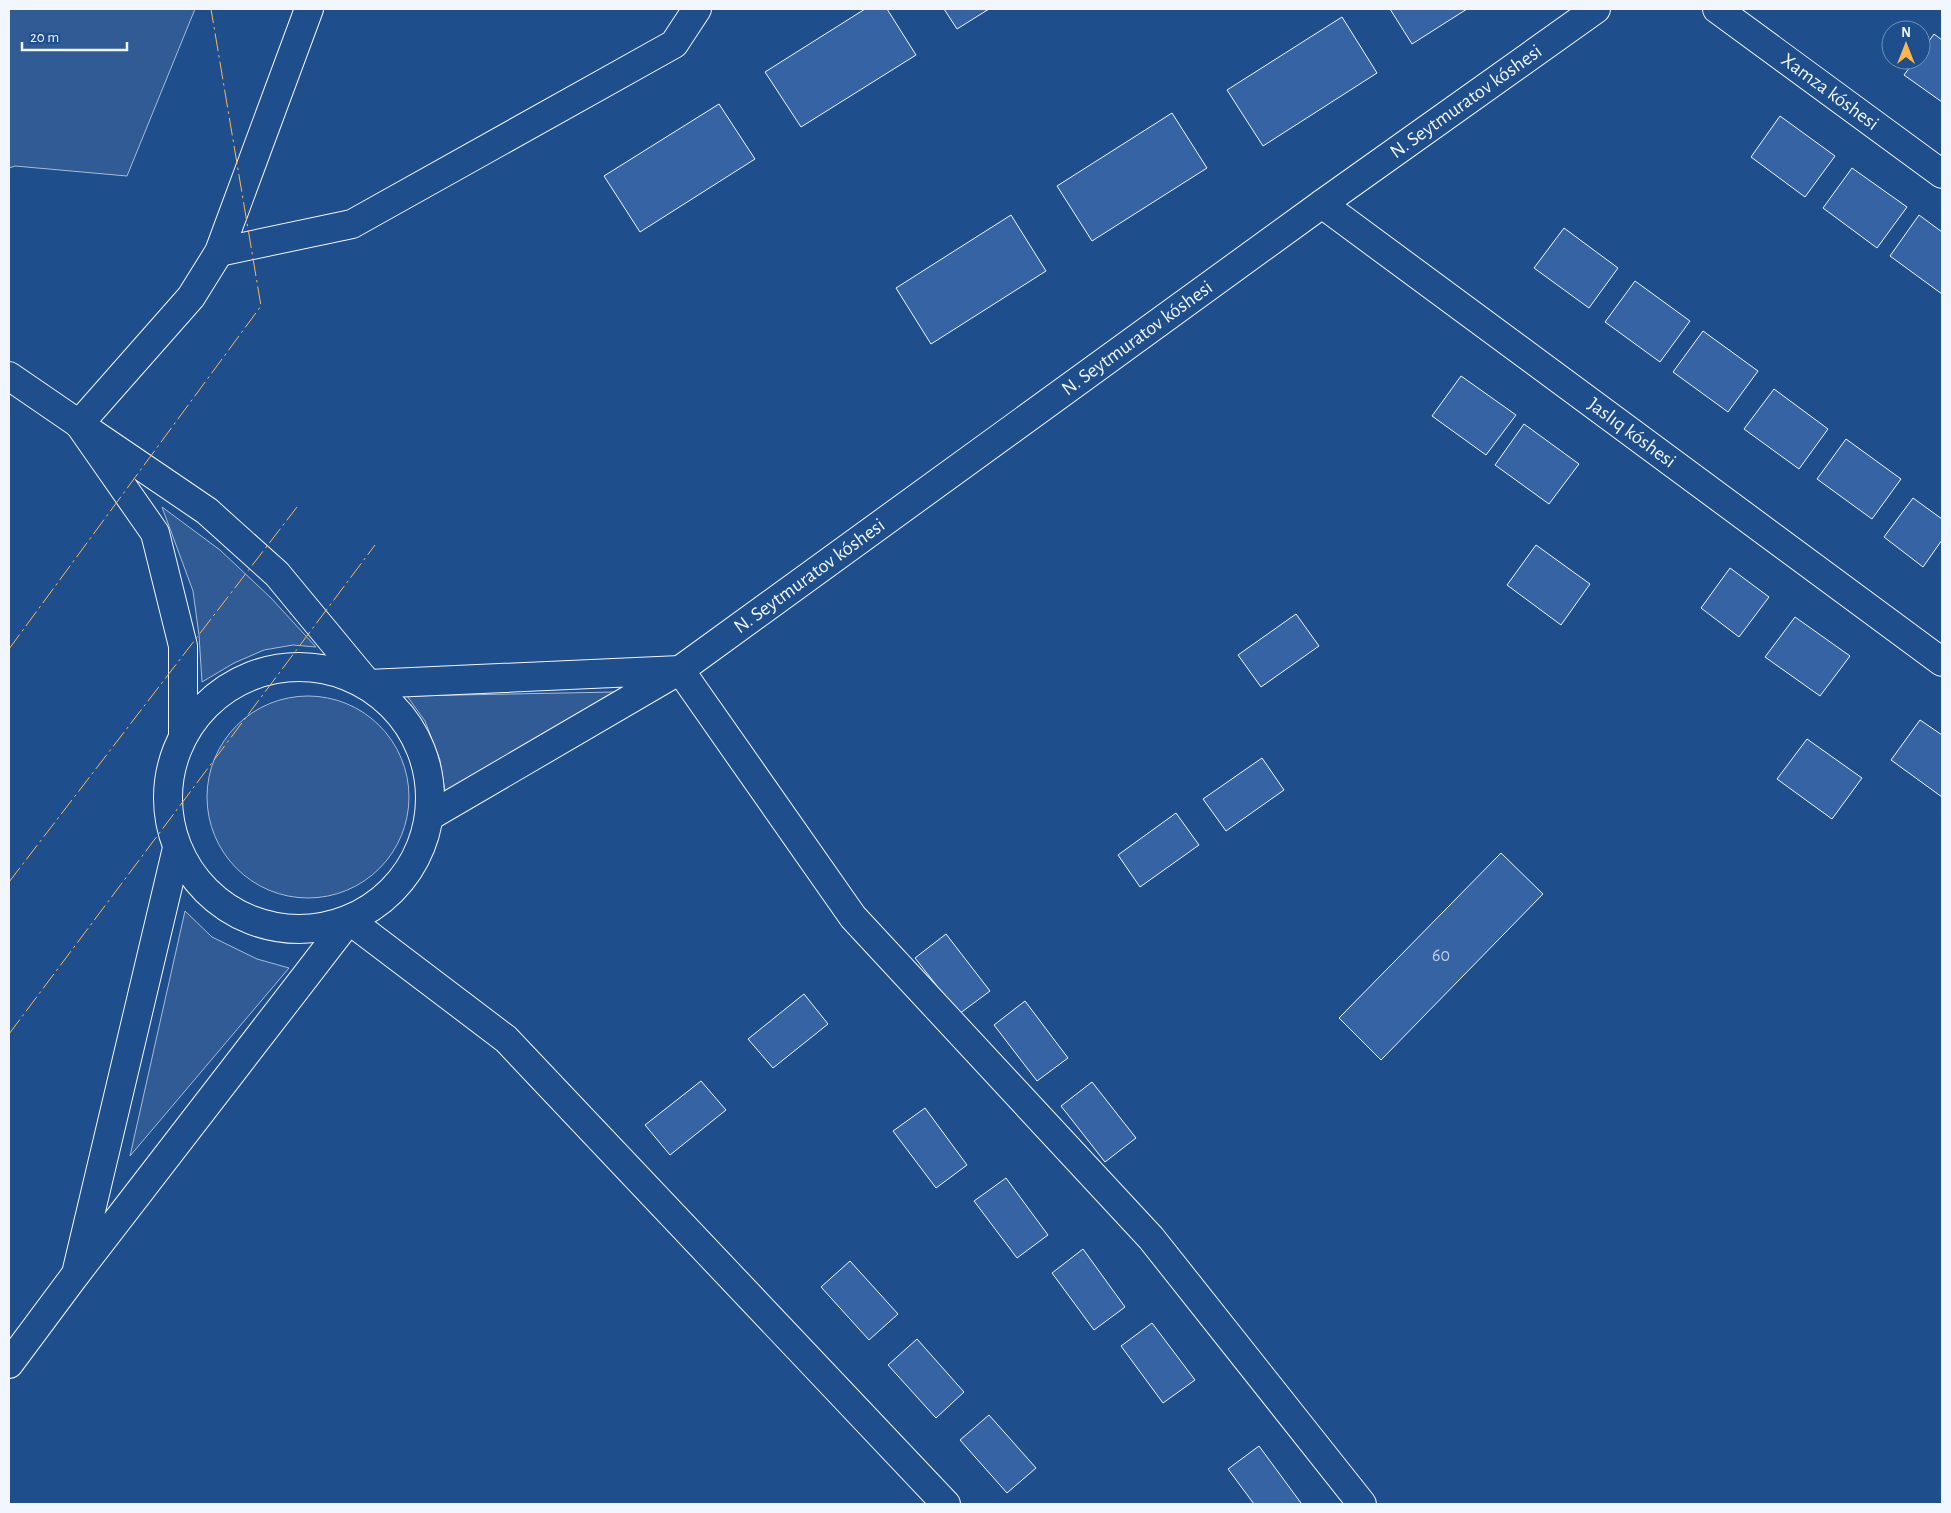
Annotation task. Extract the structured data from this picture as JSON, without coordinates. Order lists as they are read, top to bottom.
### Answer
{
  "streets": {
    "street": ["Xamza kóshesi", "N. Seytmuratov kóshesi", "Jaslıq kóshesi"]
  },
  "crossings": [
    ["N. Seytmuratov kóshesi", "Jaslıq kóshesi"]
  ],
  "house_numbers": ["60"],
  "scale_bar": "20 m",
  "north": "top"
}
